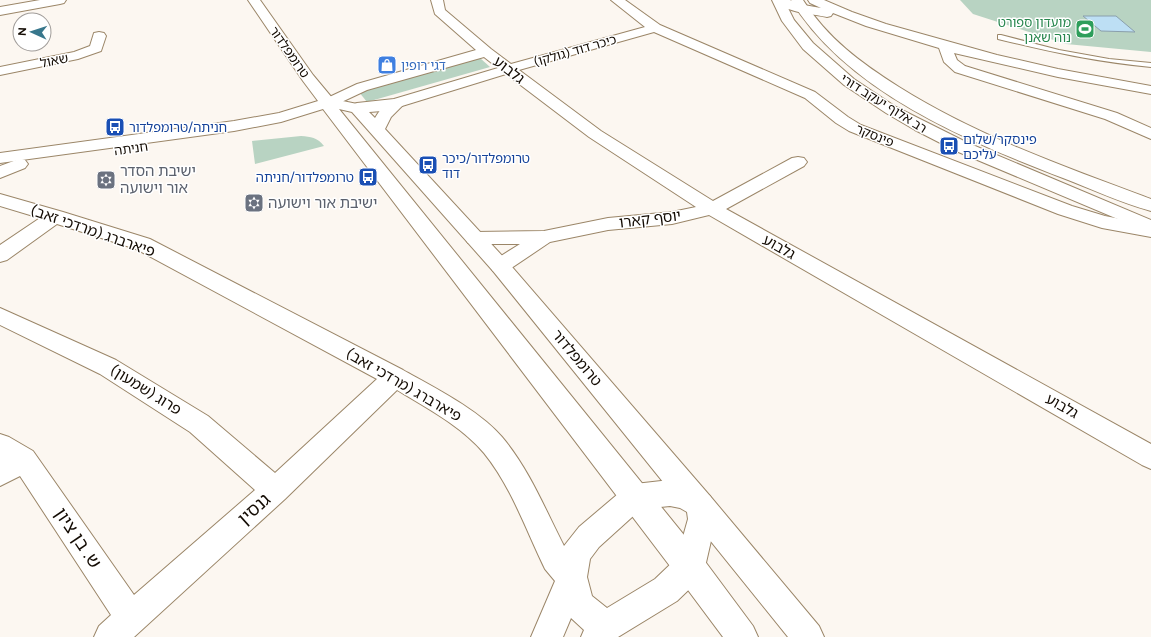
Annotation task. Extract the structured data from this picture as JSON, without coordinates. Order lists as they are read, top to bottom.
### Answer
{
  "streets": {
    "street": [
      "כיכר דוד (גולקו)",
      "טרומפלדור",
      "שאול",
      "גלבוע",
      "רב אלוף יעקב דורי",
      "פינסקר",
      "חניתה",
      "יוסף קארו",
      "פיארברג (מרדכי זאב)",
      "פרוג (שמעון)",
      "גנסין",
      "ש. בן ציון"
    ]
  },
  "crossings": [
    ["כיכר דוד (גולקו)", "טרומפלדור"],
    ["כיכר דוד (גולקו)", "גלבוע"],
    ["כיכר דוד (גולקו)", "פינסקר"],
    ["כיכר דוד (גולקו)", "חניתה"],
    ["טרומפלדור", "חניתה"],
    ["טרומפלדור", "יוסף קארו"],
    ["גלבוע", "יוסף קארו"],
    ["פיארברג (מרדכי זאב)", "גנסין"],
    ["פרוג (שמעון)", "גנסין"],
    ["גנסין", "ש. בן ציון"]
  ],
  "places": {
    "sports": ["מועדון ספורט נוה שאנן"],
    "shop": ["דגי רופין"],
    "bus stop": [
      "חניתה/טרומפלדור",
      "פינסקר/שלום עליכם",
      "טרומפלדור/כיכר דוד",
      "טרומפלדור/חניתה"
    ],
    "synagogue": ["ישיבת הסדר אור וישועה", "ישיבת אור וישועה"]
  },
  "north": "left"
}
